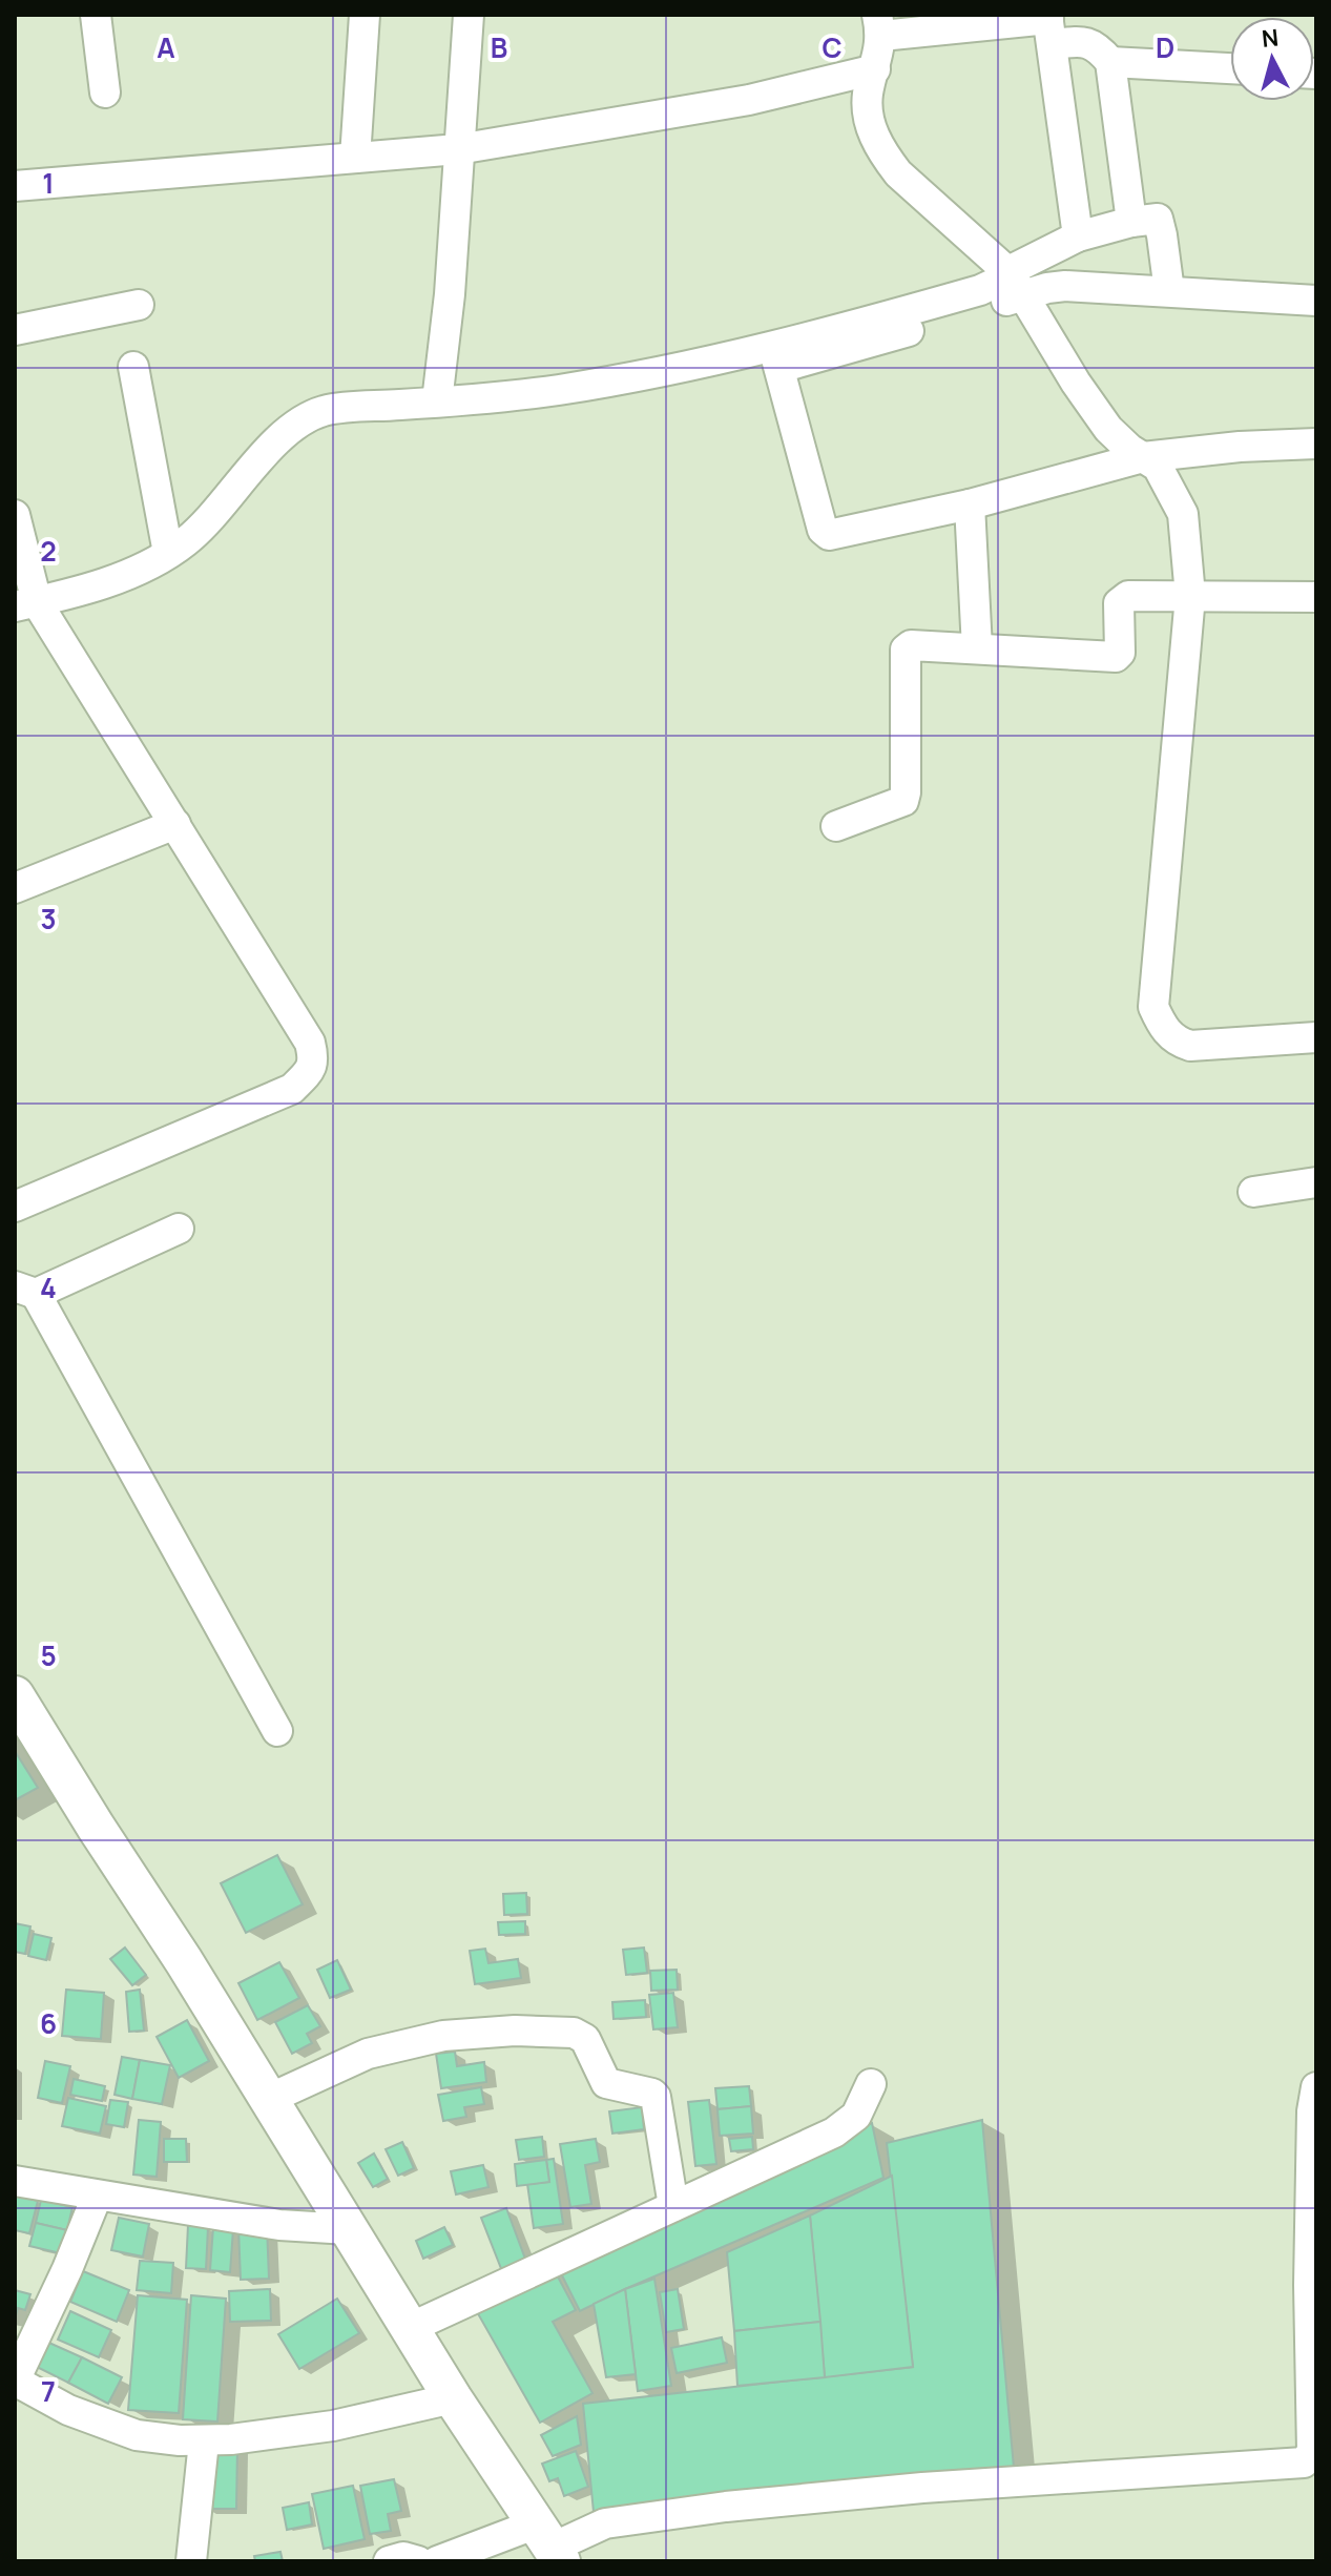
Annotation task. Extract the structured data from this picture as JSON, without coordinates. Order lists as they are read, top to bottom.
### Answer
{
  "north": "top",
  "grid": {
    "columns": [
      "A",
      "B",
      "C",
      "D"
    ],
    "rows": [
      "1",
      "2",
      "3",
      "4",
      "5",
      "6",
      "7"
    ]
  }
}
